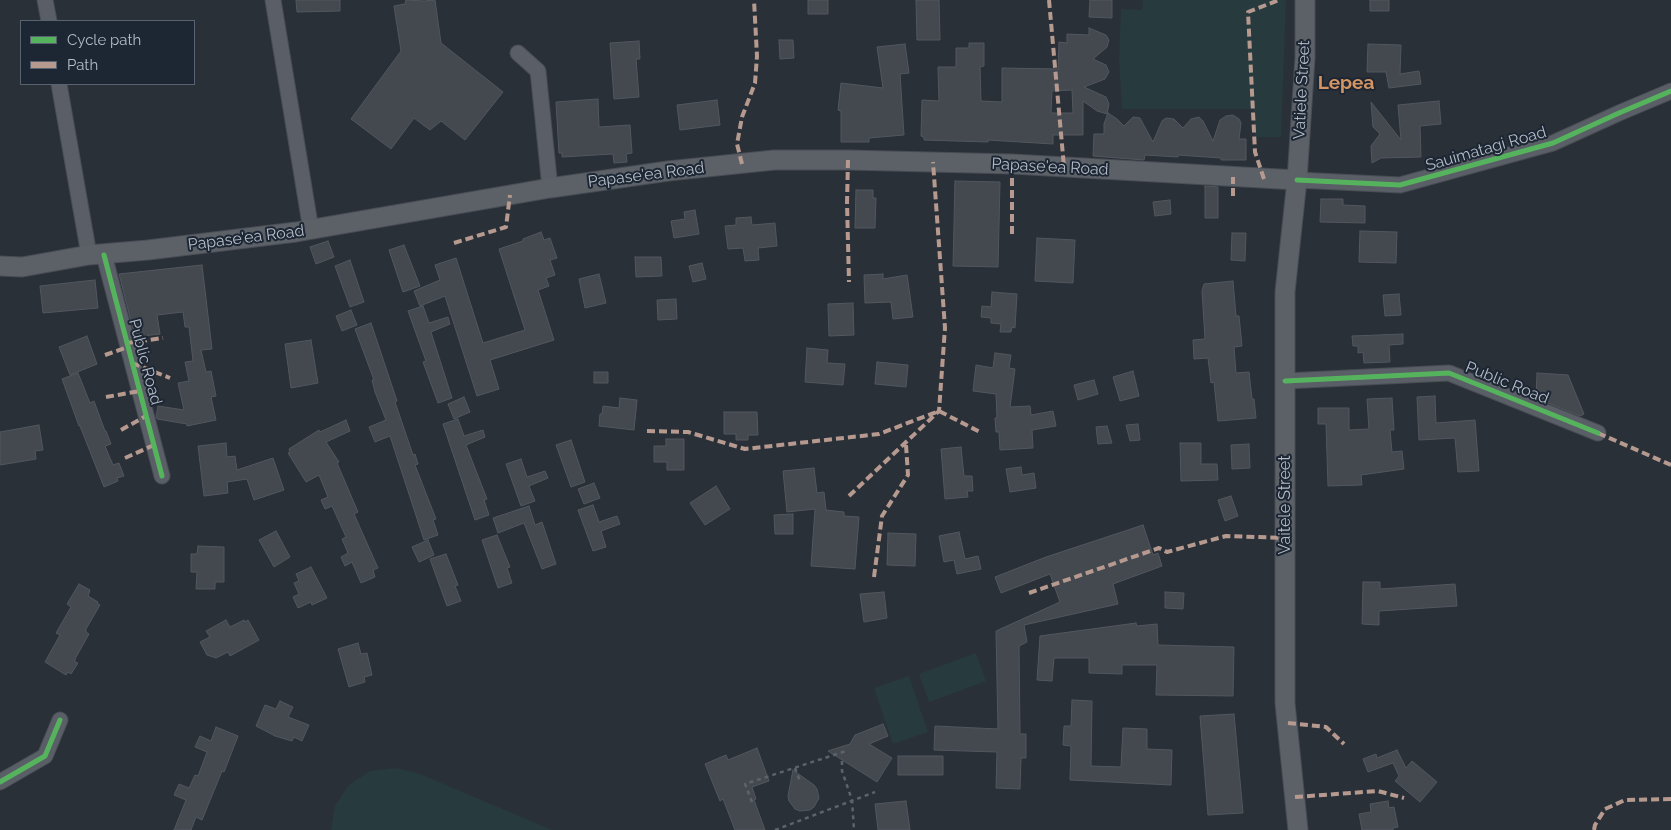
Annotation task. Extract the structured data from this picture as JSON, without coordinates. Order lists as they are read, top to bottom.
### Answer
{
  "streets": {
    "main road": ["Vatiele Street", "Papase'ea Road", "Vaitele Street"],
    "street": ["Sauimatagi Road", "Public Road"]
  },
  "crossings": [
    ["Vatiele Street", "Sauimatagi Road"],
    ["Vatiele Street", "Papase'ea Road"],
    ["Vatiele Street", "Vaitele Street"],
    ["Sauimatagi Road", "Papase'ea Road"],
    ["Sauimatagi Road", "Vaitele Street"],
    ["Papase'ea Road", "Public Road"],
    ["Papase'ea Road", "Vaitele Street"],
    ["Public Road", "Vaitele Street"]
  ],
  "districts": ["Lepea"],
  "legend": ["Cycle path", "Path"]
}
